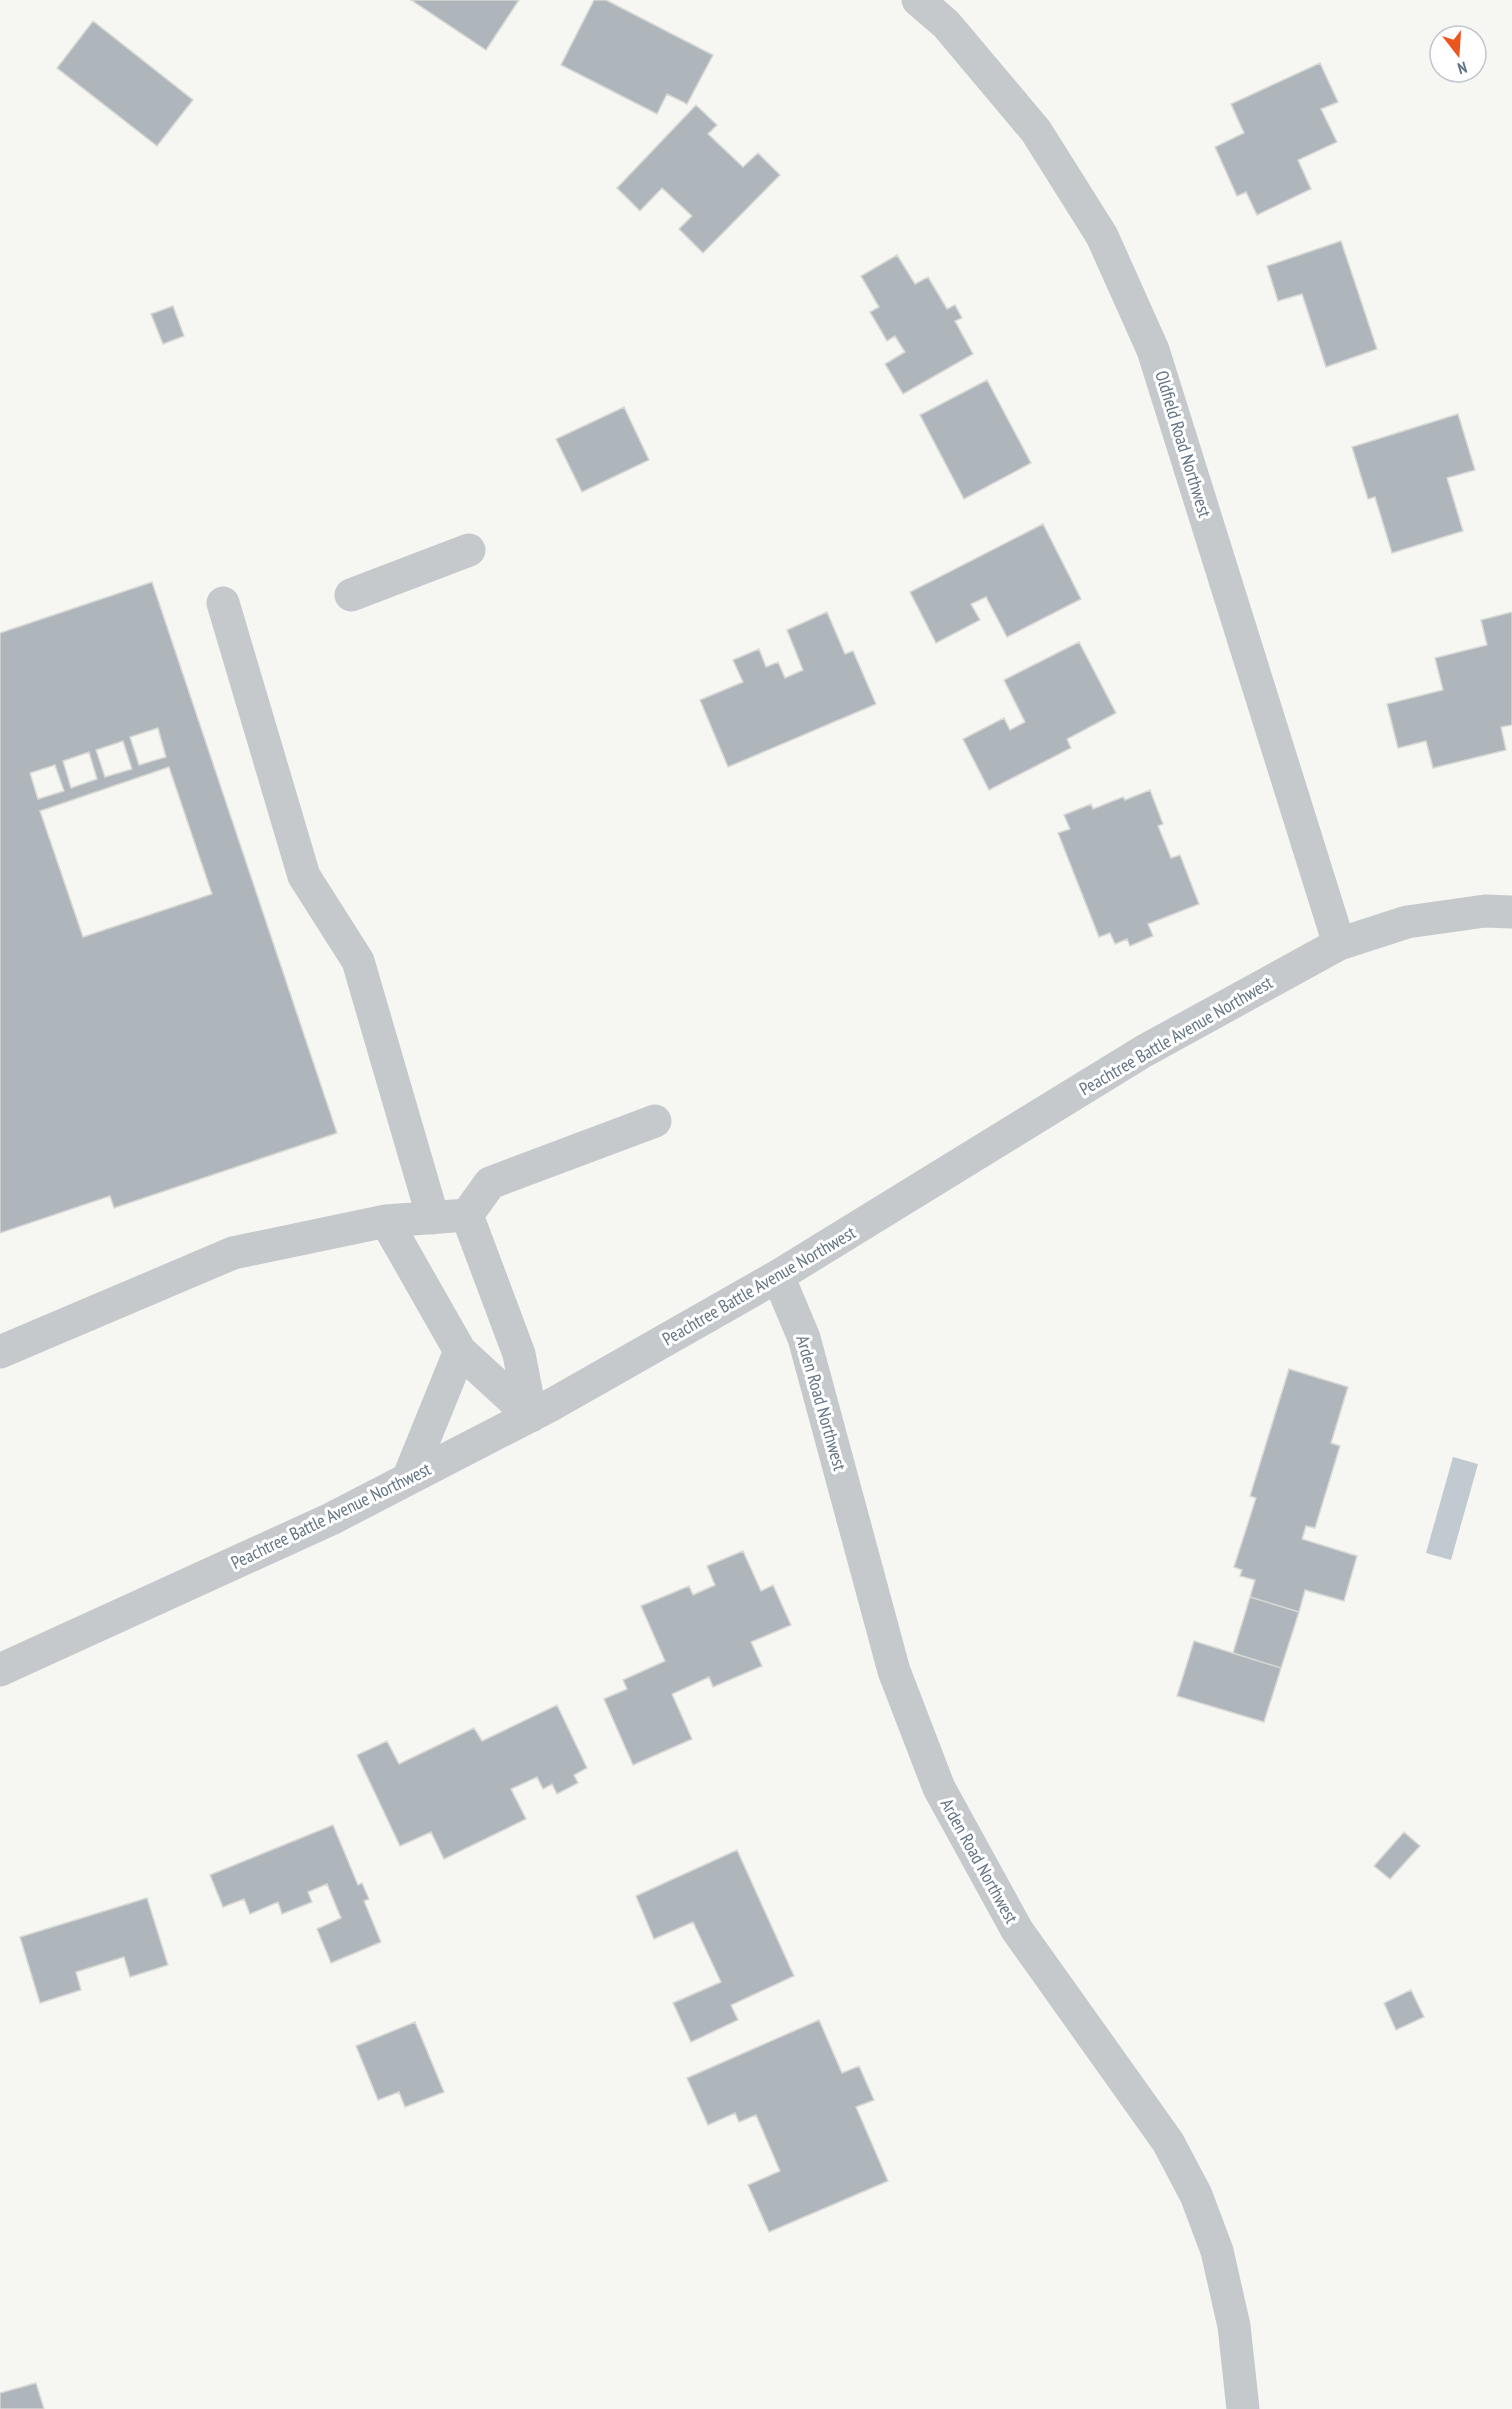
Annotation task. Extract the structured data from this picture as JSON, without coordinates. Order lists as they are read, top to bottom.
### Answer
{
  "streets": {
    "street": ["Oldfield Road Northwest", "Peachtree Battle Avenue Northwest", "Arden Road Northwest"]
  },
  "crossings": [
    ["Oldfield Road Northwest", "Peachtree Battle Avenue Northwest"],
    ["Peachtree Battle Avenue Northwest", "Arden Road Northwest"]
  ],
  "north": "bottom"
}
